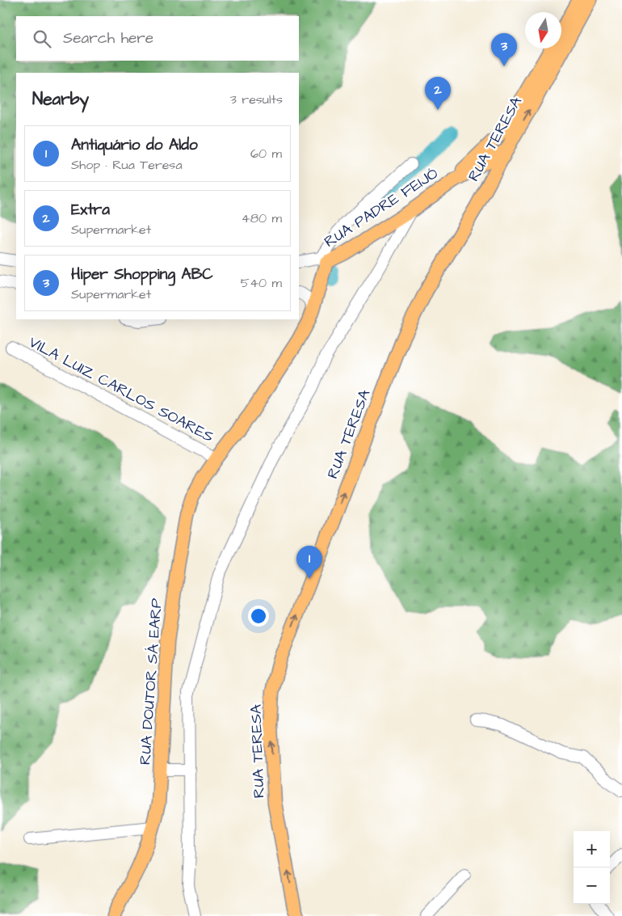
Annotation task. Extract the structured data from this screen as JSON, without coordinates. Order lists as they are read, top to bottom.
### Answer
{
  "streets": {
    "main road": ["RUA TERESA", "RUA PADRE FEIJÓ", "RUA DOUTOR SÁ EARP"],
    "street": ["VILA LUIZ CARLOS SOARES"]
  },
  "crossings": [
    ["RUA TERESA", "RUA PADRE FEIJÓ"],
    ["RUA PADRE FEIJÓ", "RUA DOUTOR SÁ EARP"],
    ["VILA LUIZ CARLOS SOARES", "RUA DOUTOR SÁ EARP"]
  ],
  "one_way": ["RUA TERESA"],
  "north": "bottom",
  "page": {
    "search": "Search here",
    "pins": ["3", "2", "1"],
    "heading": ["Nearby", "3 results"],
    "list": [
      {
        "mark": "1",
        "name": "Antiquário do Aldo",
        "note": "Shop · Rua Teresa",
        "value": "60 m"
      },
      {
        "mark": "2",
        "name": "Extra",
        "note": "Supermarket",
        "value": "480 m"
      },
      {
        "mark": "3",
        "name": "Hiper Shopping ABC",
        "note": "Supermarket",
        "value": "540 m"
      }
    ],
    "map_buttons": ["+", "−"]
  }
}
